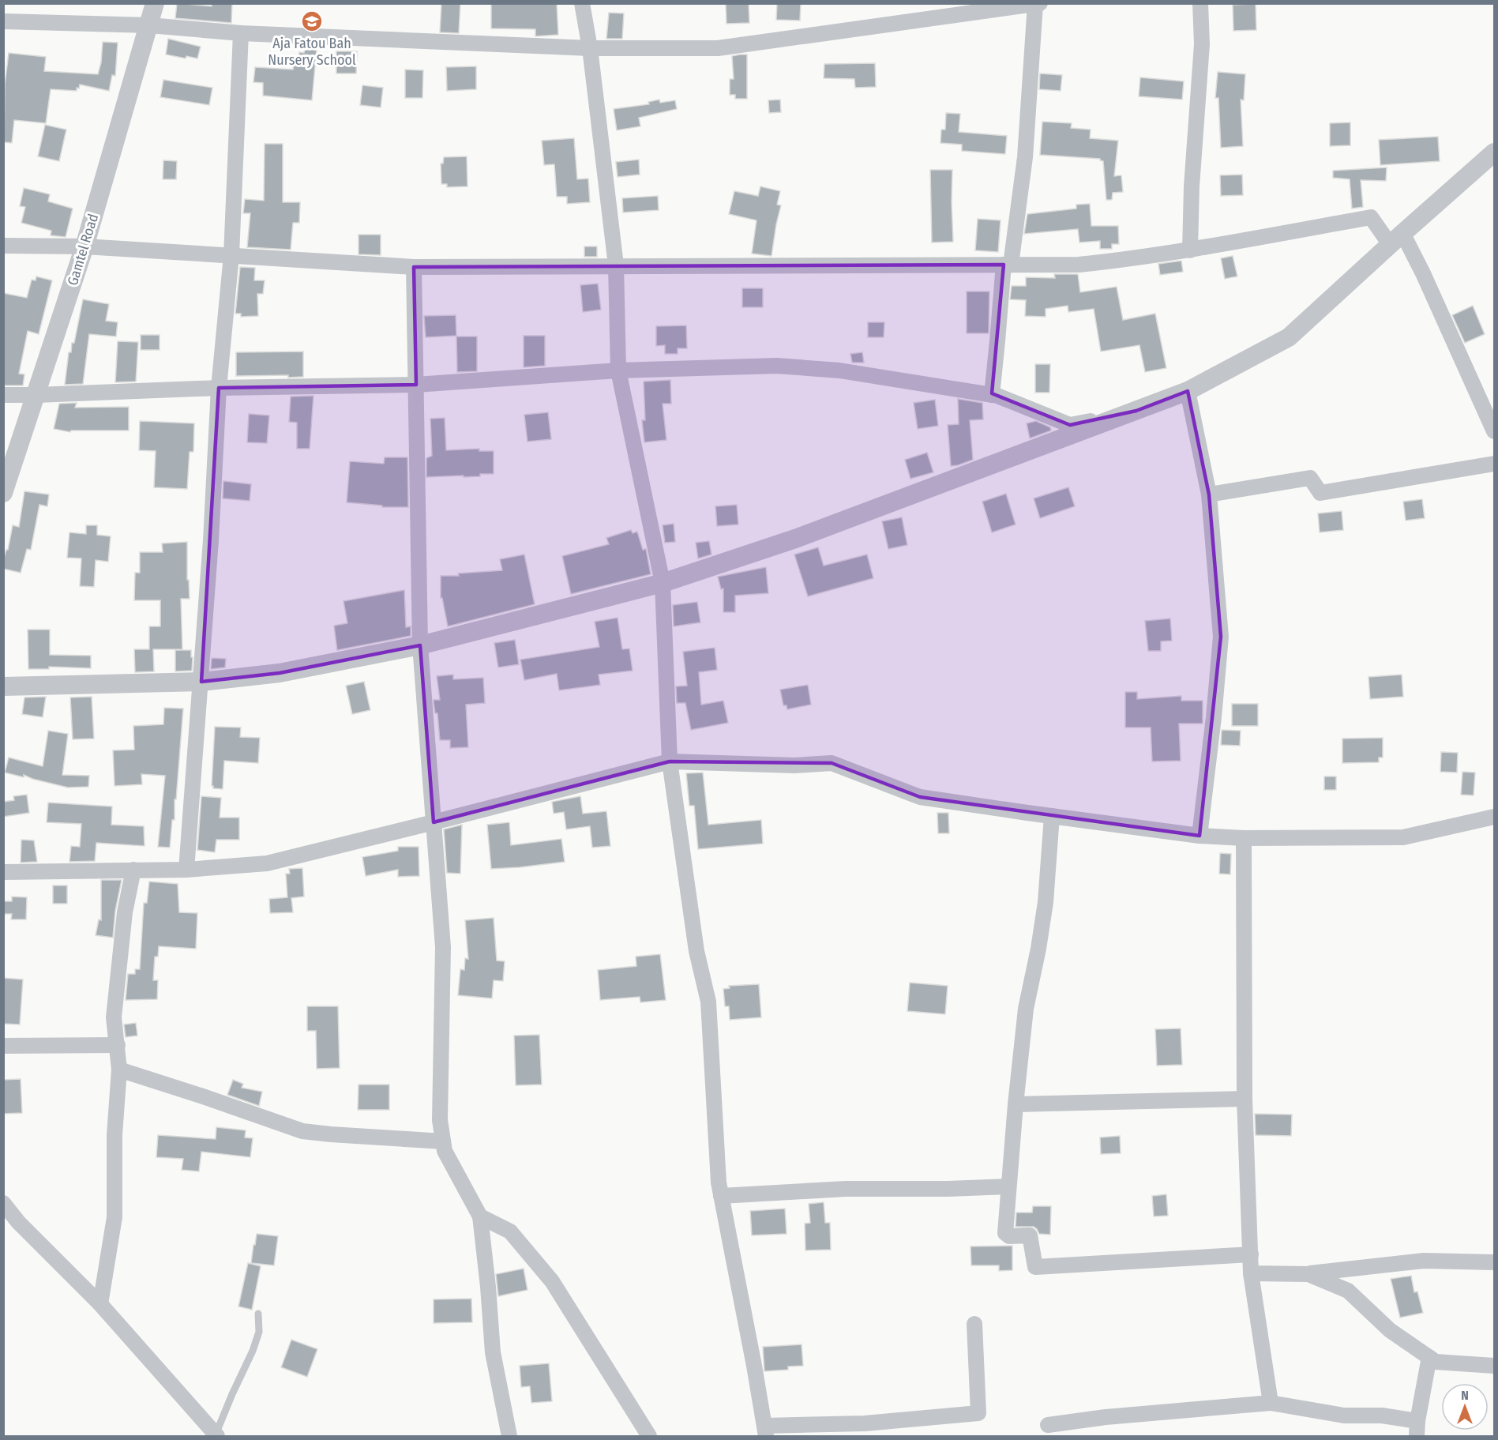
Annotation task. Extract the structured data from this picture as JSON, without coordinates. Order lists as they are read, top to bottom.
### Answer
{
  "streets": {
    "street": ["Gamtel Road"]
  },
  "places": {
    "school or university": ["Aja Fatou Bah Nursery School"]
  },
  "north": "top"
}
